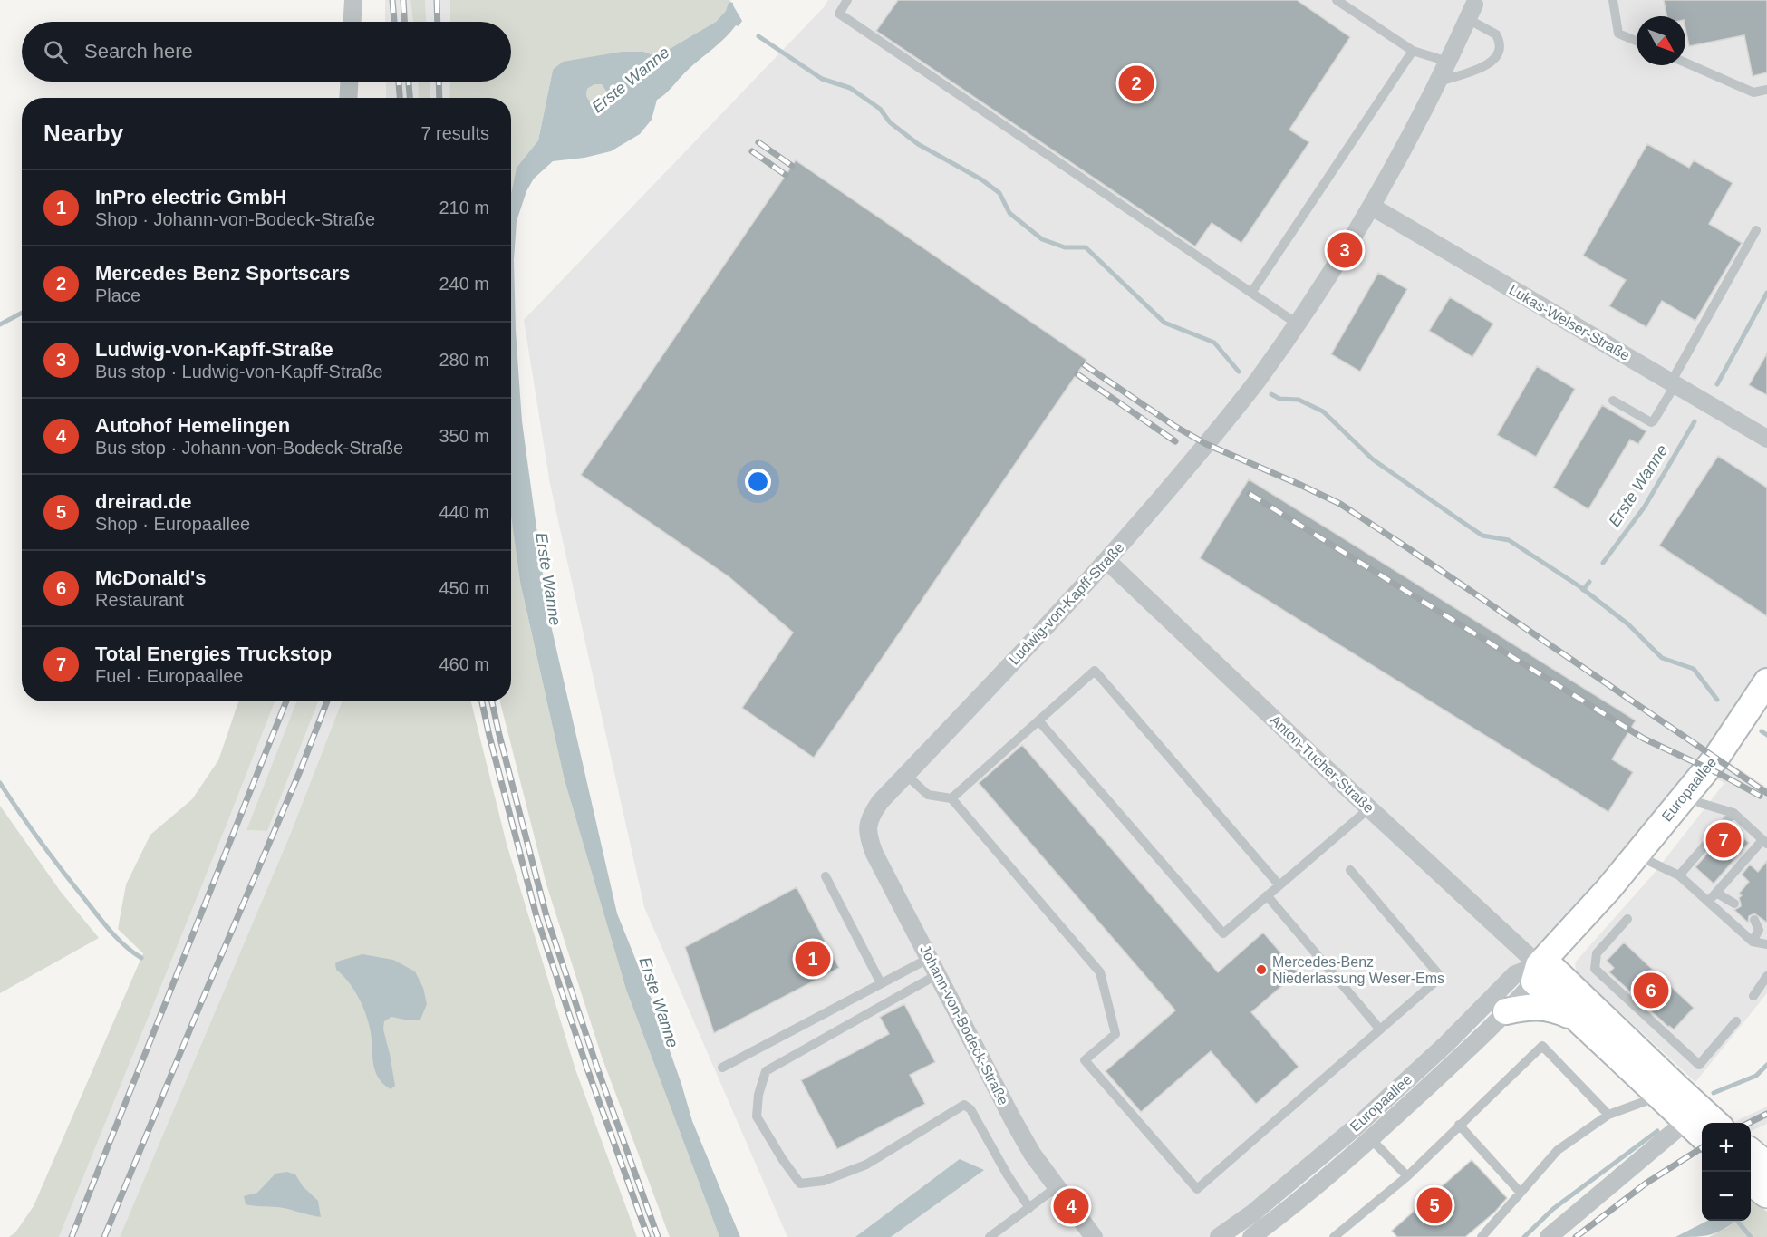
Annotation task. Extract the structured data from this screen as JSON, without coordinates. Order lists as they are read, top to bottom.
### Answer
{
  "streets": {
    "street": [
      "Lukas-Welser-Straße",
      "Ludwig-von-Kapff-Straße",
      "Anton-Tucher-Straße",
      "Europaallee",
      "Johann-von-Bodeck-Straße"
    ]
  },
  "crossings": [
    ["Lukas-Welser-Straße", "Ludwig-von-Kapff-Straße"],
    ["Ludwig-von-Kapff-Straße", "Anton-Tucher-Straße"],
    ["Ludwig-von-Kapff-Straße", "Johann-von-Bodeck-Straße"],
    ["Anton-Tucher-Straße", "Europaallee"]
  ],
  "water": ["Erste Wanne"],
  "places": ["Mercedes-Benz Niederlassung Weser-Ems"],
  "north": "bottom right",
  "page": {
    "search": "Search here",
    "pins": [
      "2",
      "3",
      "7",
      "1",
      "6",
      "5",
      "4"
    ],
    "heading": ["Nearby", "7 results"],
    "list": [
      {
        "mark": "1",
        "name": "InPro electric GmbH",
        "note": "Shop · Johann-von-Bodeck-Straße",
        "value": "210 m"
      },
      {
        "mark": "2",
        "name": "Mercedes Benz Sportscars",
        "note": "Place",
        "value": "240 m"
      },
      {
        "mark": "3",
        "name": "Ludwig-von-Kapff-Straße",
        "note": "Bus stop · Ludwig-von-Kapff-Straße",
        "value": "280 m"
      },
      {
        "mark": "4",
        "name": "Autohof Hemelingen",
        "note": "Bus stop · Johann-von-Bodeck-Straße",
        "value": "350 m"
      },
      {
        "mark": "5",
        "name": "dreirad.de",
        "note": "Shop · Europaallee",
        "value": "440 m"
      },
      {
        "mark": "6",
        "name": "McDonald's",
        "note": "Restaurant",
        "value": "450 m"
      },
      {
        "mark": "7",
        "name": "Total Energies Truckstop",
        "note": "Fuel · Europaallee",
        "value": "460 m"
      }
    ],
    "map_buttons": ["+", "−"]
  }
}
